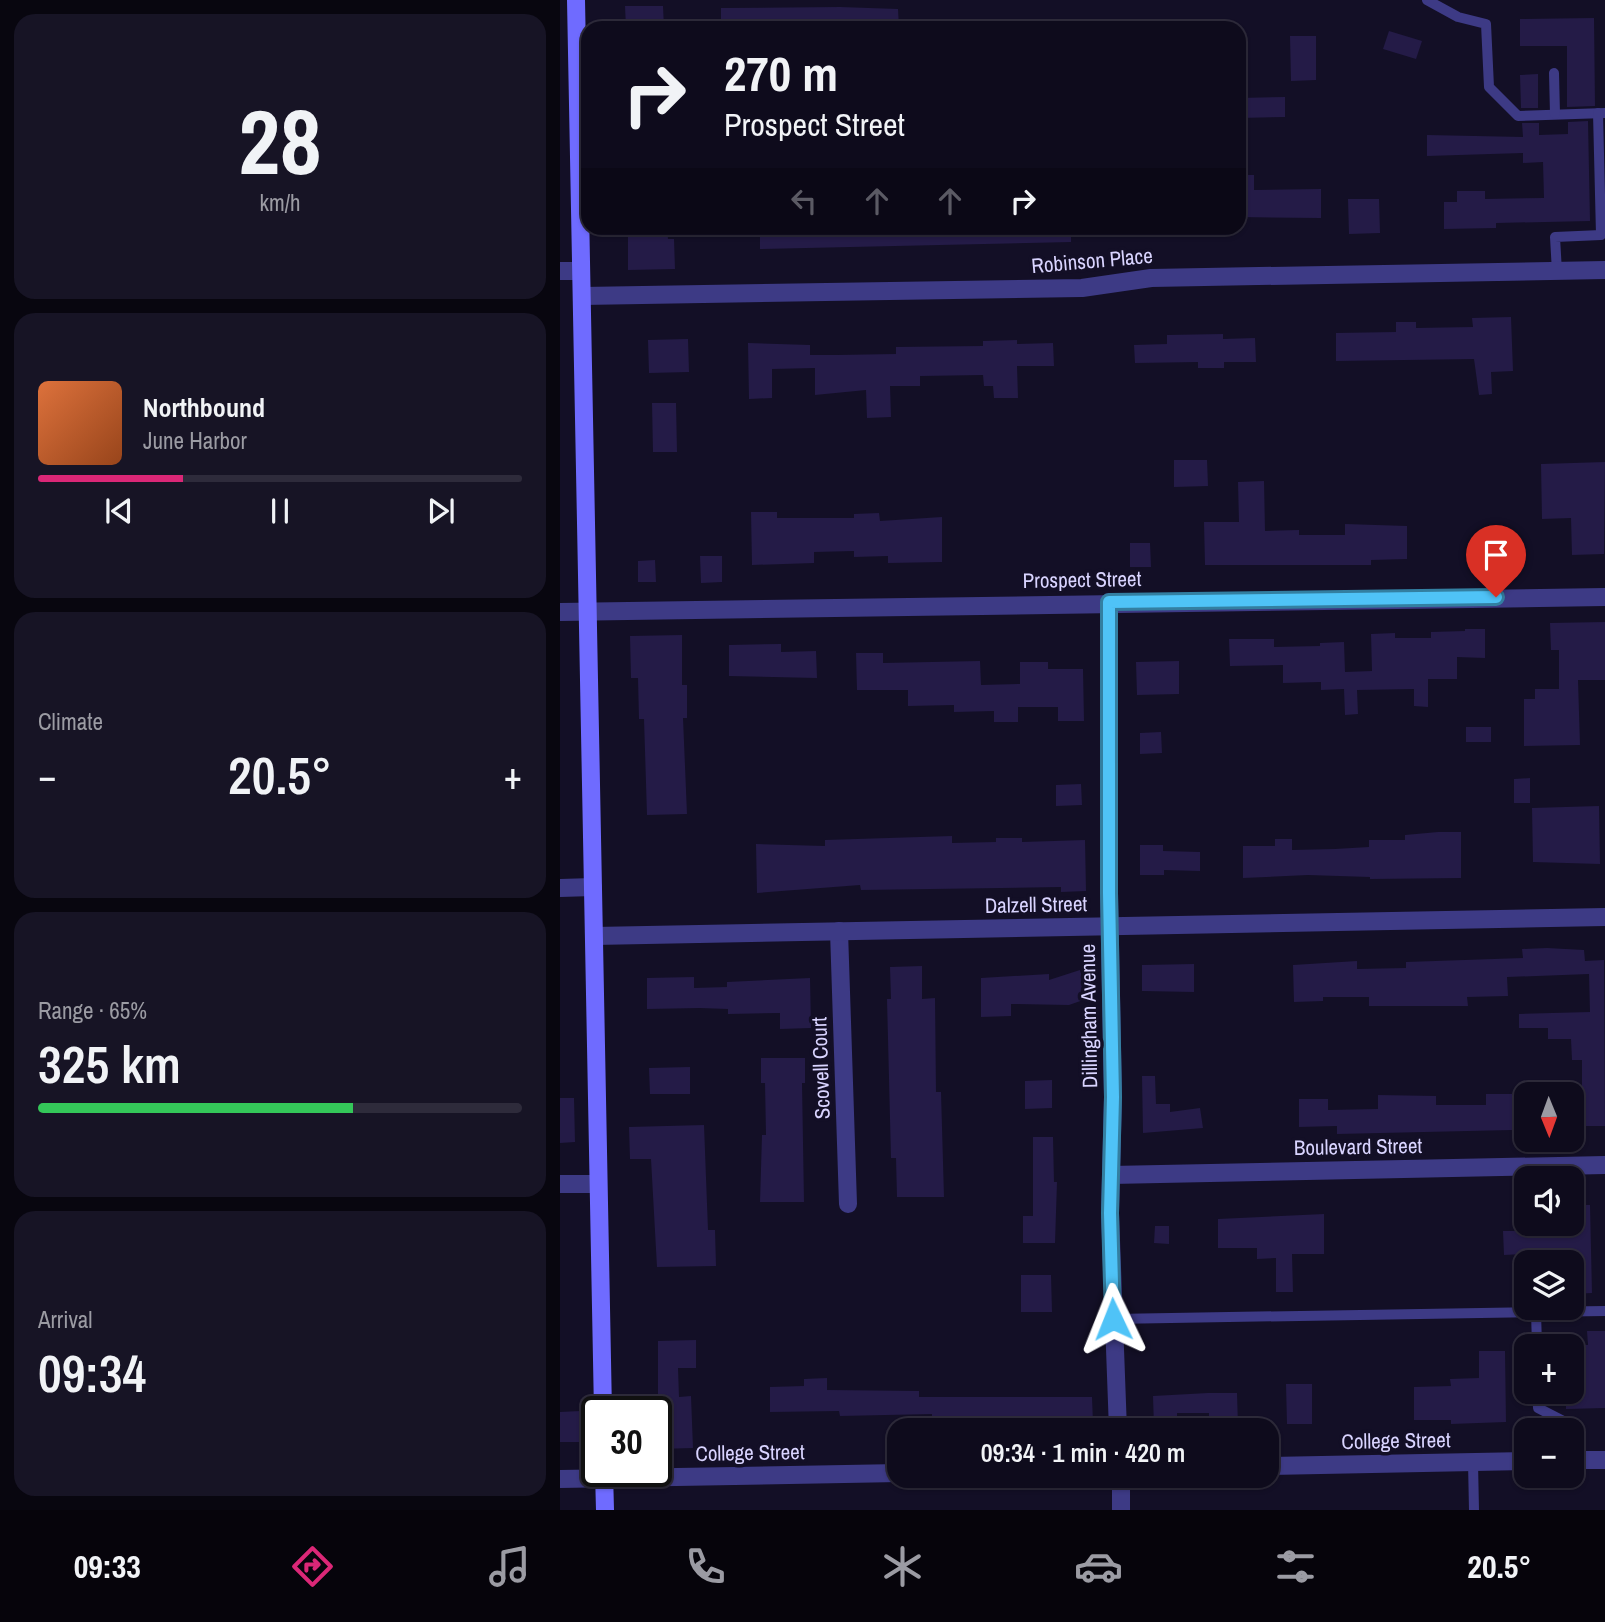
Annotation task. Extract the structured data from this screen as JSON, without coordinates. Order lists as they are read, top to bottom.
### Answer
{
  "streets": {
    "street": [
      "Robinson Place",
      "Prospect Street",
      "Dalzell Street",
      "Dillingham Avenue",
      "Scovell Court",
      "Boulevard Street",
      "College Street"
    ]
  },
  "crossings": [
    ["Prospect Street", "Dillingham Avenue"],
    ["Dalzell Street", "Dillingham Avenue"],
    ["Dalzell Street", "Scovell Court"],
    ["Dillingham Avenue", "Boulevard Street"]
  ],
  "north": "bottom",
  "page": {
    "tile": [
      ["28", "km/h"],
      "Climate",
      ["Range · 65%", "325 km"],
      ["Arrival", "09:34"]
    ],
    "turn": ["270 m", "Prospect Street"],
    "song": ["Northbound", "June Harbor"],
    "heat": ["−", "20.5°", "+"],
    "map_buttons": ["+", "−"],
    "limit": "30",
    "trip": "09:34 · 1 min · 420 m",
    "tabs": ["09:33", "20.5°"]
  }
}
